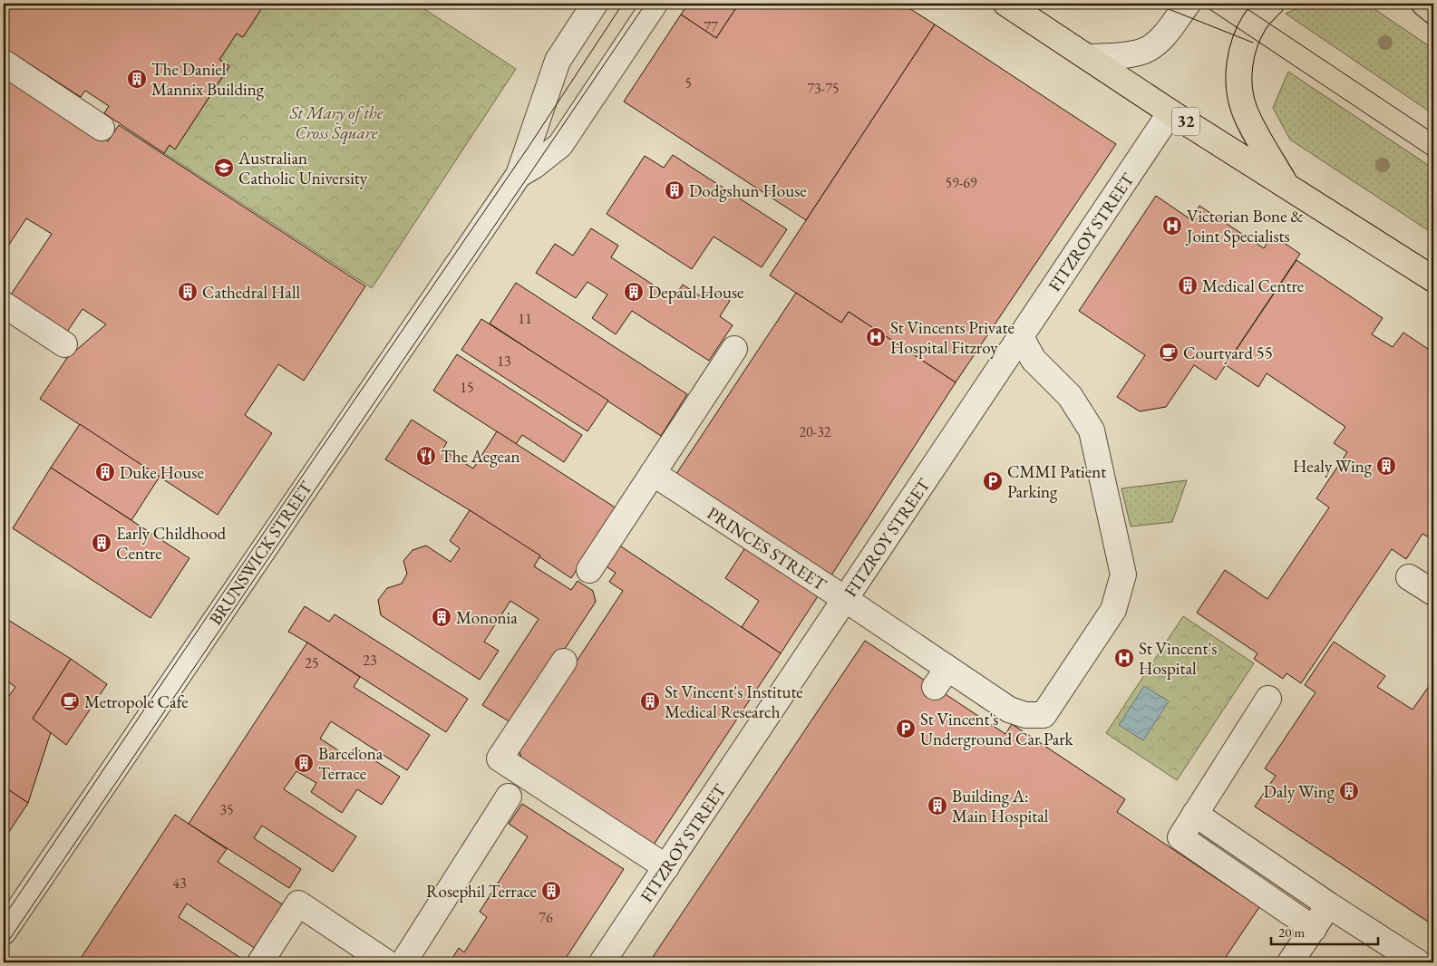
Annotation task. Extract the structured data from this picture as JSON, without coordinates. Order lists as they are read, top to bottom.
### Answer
{
  "streets": {
    "main road": ["32"],
    "street": ["FITZROY STREET", "PRINCES STREET", "BRUNSWICK STREET"]
  },
  "crossings": [
    ["32", "FITZROY STREET"],
    ["FITZROY STREET", "PRINCES STREET"]
  ],
  "parks": ["St Mary of the Cross Square"],
  "places": {
    "building": [
      "The Daniel Mannix Building",
      "Dodgshun House",
      "Medical Centre",
      "Cathedral Hall",
      "Depaul House",
      "Healy Wing",
      "Duke House",
      "Early Childhood Centre",
      "Mononia",
      "St Vincent's Institute Medical Research",
      "Barcelona Terrace",
      "Daly Wing",
      "Building A: Main Hospital",
      "Rosephil Terrace"
    ],
    "school or university": ["Australian Catholic University"],
    "hospital": ["Victorian Bone & Joint Specialists", "St Vincents Private Hospital Fitzroy", "St Vincent's Hospital"],
    "cafe": ["Courtyard 55", "Metropole Cafe"],
    "restaurant": ["The Aegean"],
    "parking": ["CMMI Patient Parking", "St Vincent's Underground Car Park"]
  },
  "house_numbers": [
    "77",
    "5",
    "73-75",
    "59-69",
    "11",
    "13",
    "15",
    "20-32",
    "23",
    "25",
    "35",
    "43",
    "76"
  ],
  "scale_bar": "20 m"
}
